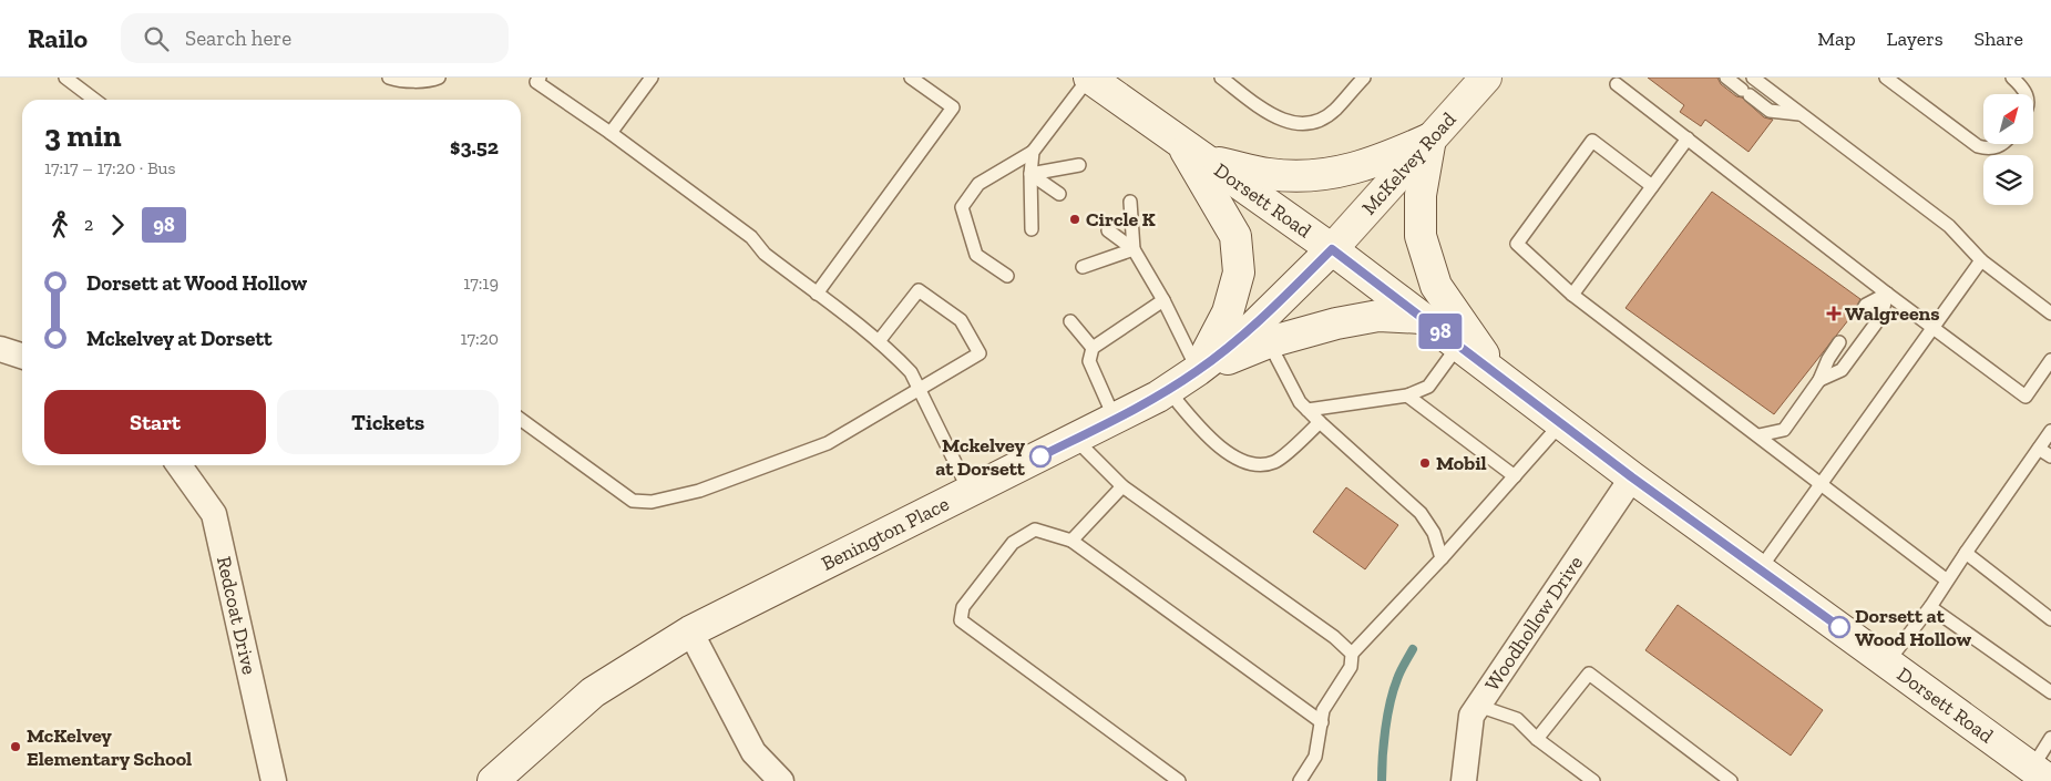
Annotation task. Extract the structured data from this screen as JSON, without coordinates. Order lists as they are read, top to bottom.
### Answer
{
  "streets": {
    "main road": ["McKelvey Road", "Dorsett Road", "Benington Place"],
    "street": ["Redcoat Drive", "Woodhollow Drive"]
  },
  "crossings": [
    ["McKelvey Road", "Dorsett Road"],
    ["McKelvey Road", "Benington Place"],
    ["Dorsett Road", "Benington Place"],
    ["Dorsett Road", "Woodhollow Drive"]
  ],
  "places": {
    "other": [
      "Circle K",
      "Mckelvey at Dorsett",
      "Mobil",
      "Dorsett at Wood Hollow",
      "McKelvey Elementary School"
    ],
    "health": ["Walgreens"]
  },
  "lines": ["bus line 98"],
  "north": "top right",
  "page": {
    "header": "Railo",
    "search": "Search here",
    "nav": ["Map", "Layers", "Share"],
    "on_map": "98",
    "heading": ["3 min", "17:17 – 17:20 · Bus", "$3.52"],
    "legs": ["2", "98"],
    "list": [
      {
        "name": "Dorsett at Wood Hollow",
        "value": "17:19"
      },
      {
        "name": "Mckelvey at Dorsett",
        "value": "17:20"
      }
    ],
    "buttons": ["Start", "Tickets"]
  }
}
